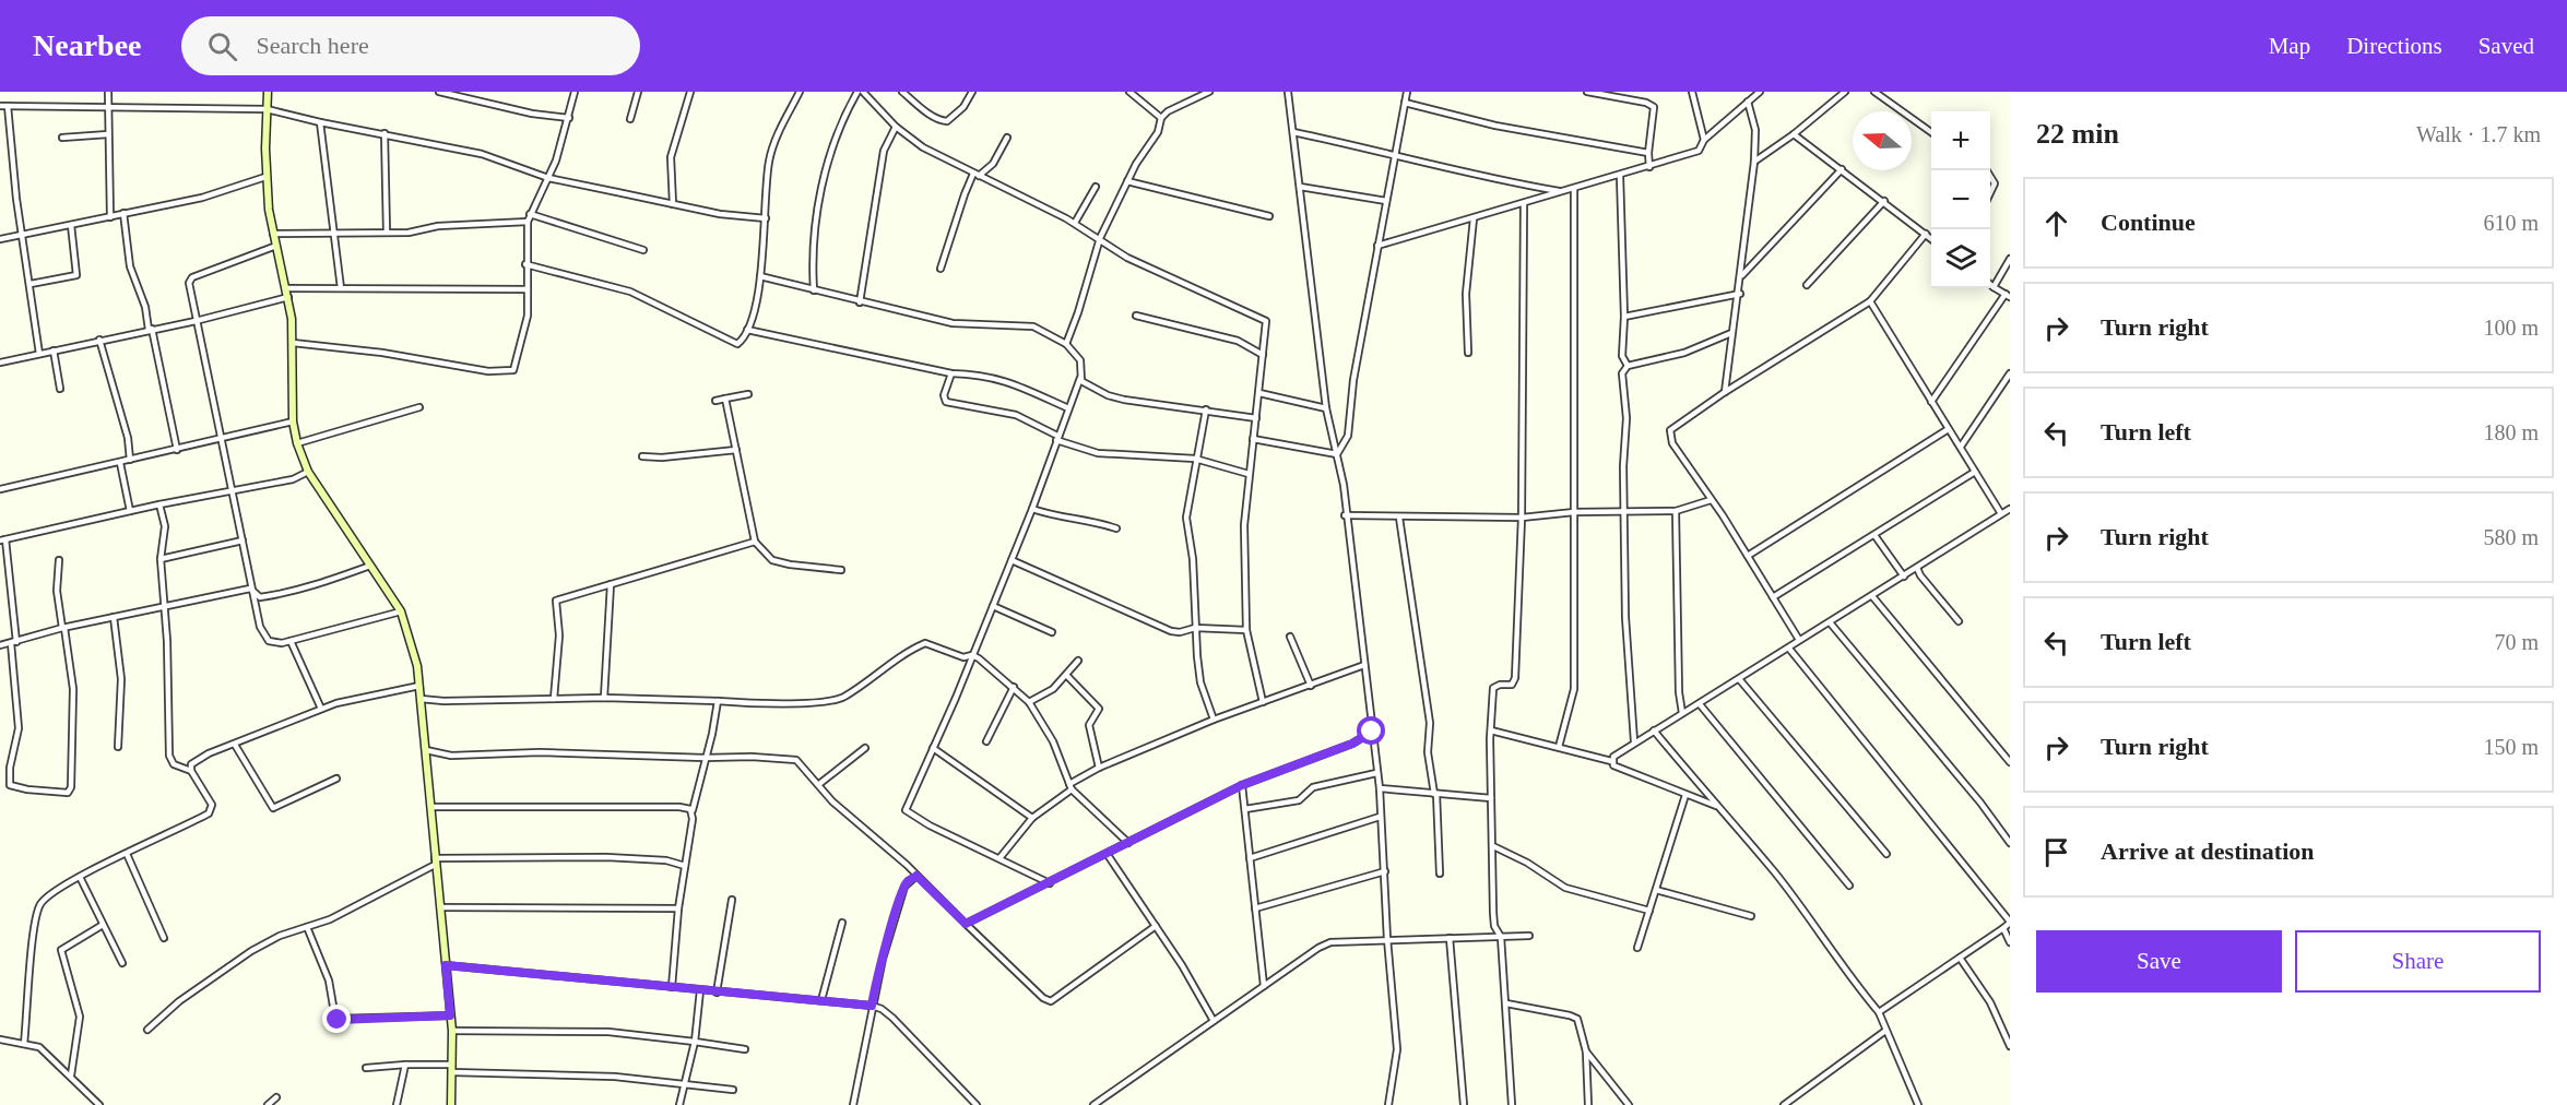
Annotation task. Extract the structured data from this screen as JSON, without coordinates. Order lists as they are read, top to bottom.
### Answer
{
  "north": "left",
  "page": {
    "header": "Nearbee",
    "search": "Search here",
    "nav": ["Map", "Directions", "Saved"],
    "heading": ["22 min", "Walk · 1.7 km"],
    "map_buttons": ["+", "−"],
    "list": [
      ["Continue", "610 m"],
      ["Turn right", "100 m"],
      ["Turn left", "180 m"],
      ["Turn right", "580 m"],
      ["Turn left", "70 m"],
      ["Turn right", "150 m"],
      "Arrive at destination"
    ],
    "buttons": ["Save", "Share"]
  }
}
